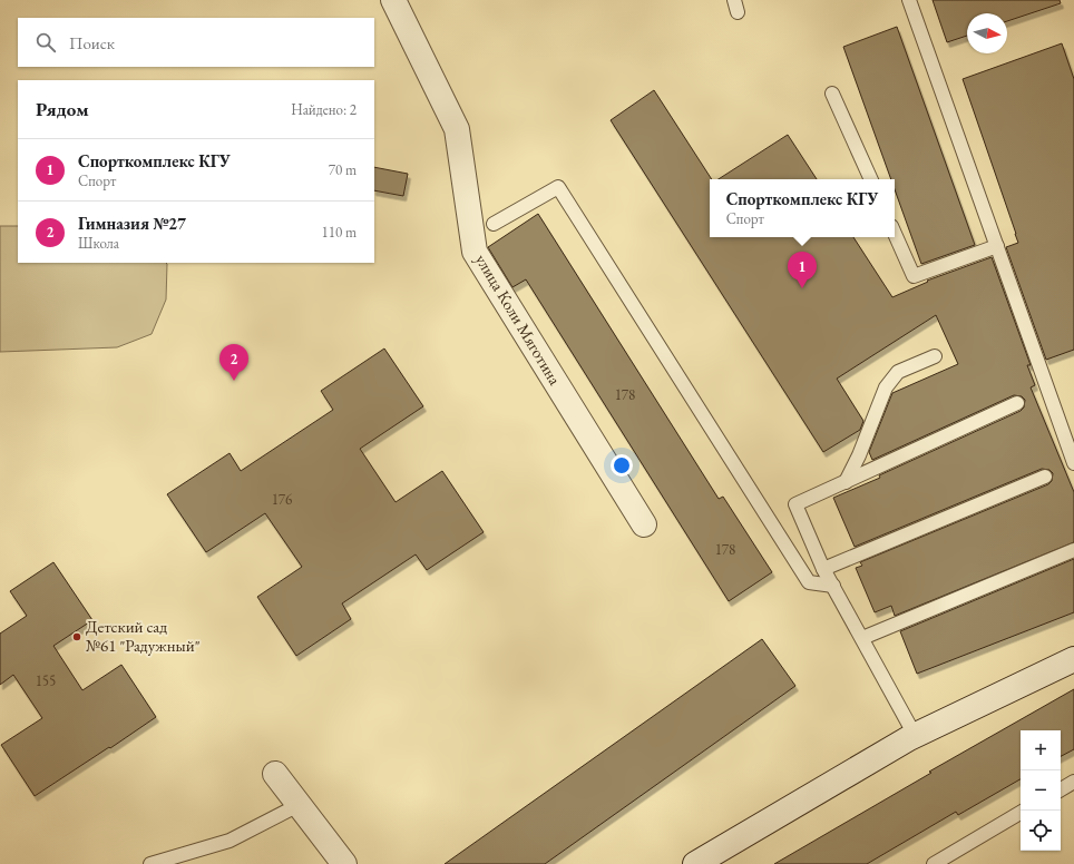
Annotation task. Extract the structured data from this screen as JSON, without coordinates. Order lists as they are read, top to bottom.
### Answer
{
  "streets": {
    "street": ["улица Коли Мяготина"]
  },
  "places": ["Детский сад №61 \"Радужный\""],
  "house_numbers": [
    "178",
    "176",
    "178",
    "155"
  ],
  "north": "right",
  "page": {
    "search": "Поиск",
    "heading": ["Рядом", "Найдено: 2"],
    "list": [
      {
        "mark": "1",
        "name": "Спорткомплекс КГУ",
        "note": "Спорт",
        "value": "70 m"
      },
      {
        "mark": "2",
        "name": "Гимназия №27",
        "note": "Школа",
        "value": "110 m"
      }
    ],
    "popup": ["Спорткомплекс КГУ", "Спорт"],
    "pins": ["1", "2"],
    "map_buttons": ["+", "−"]
  }
}
